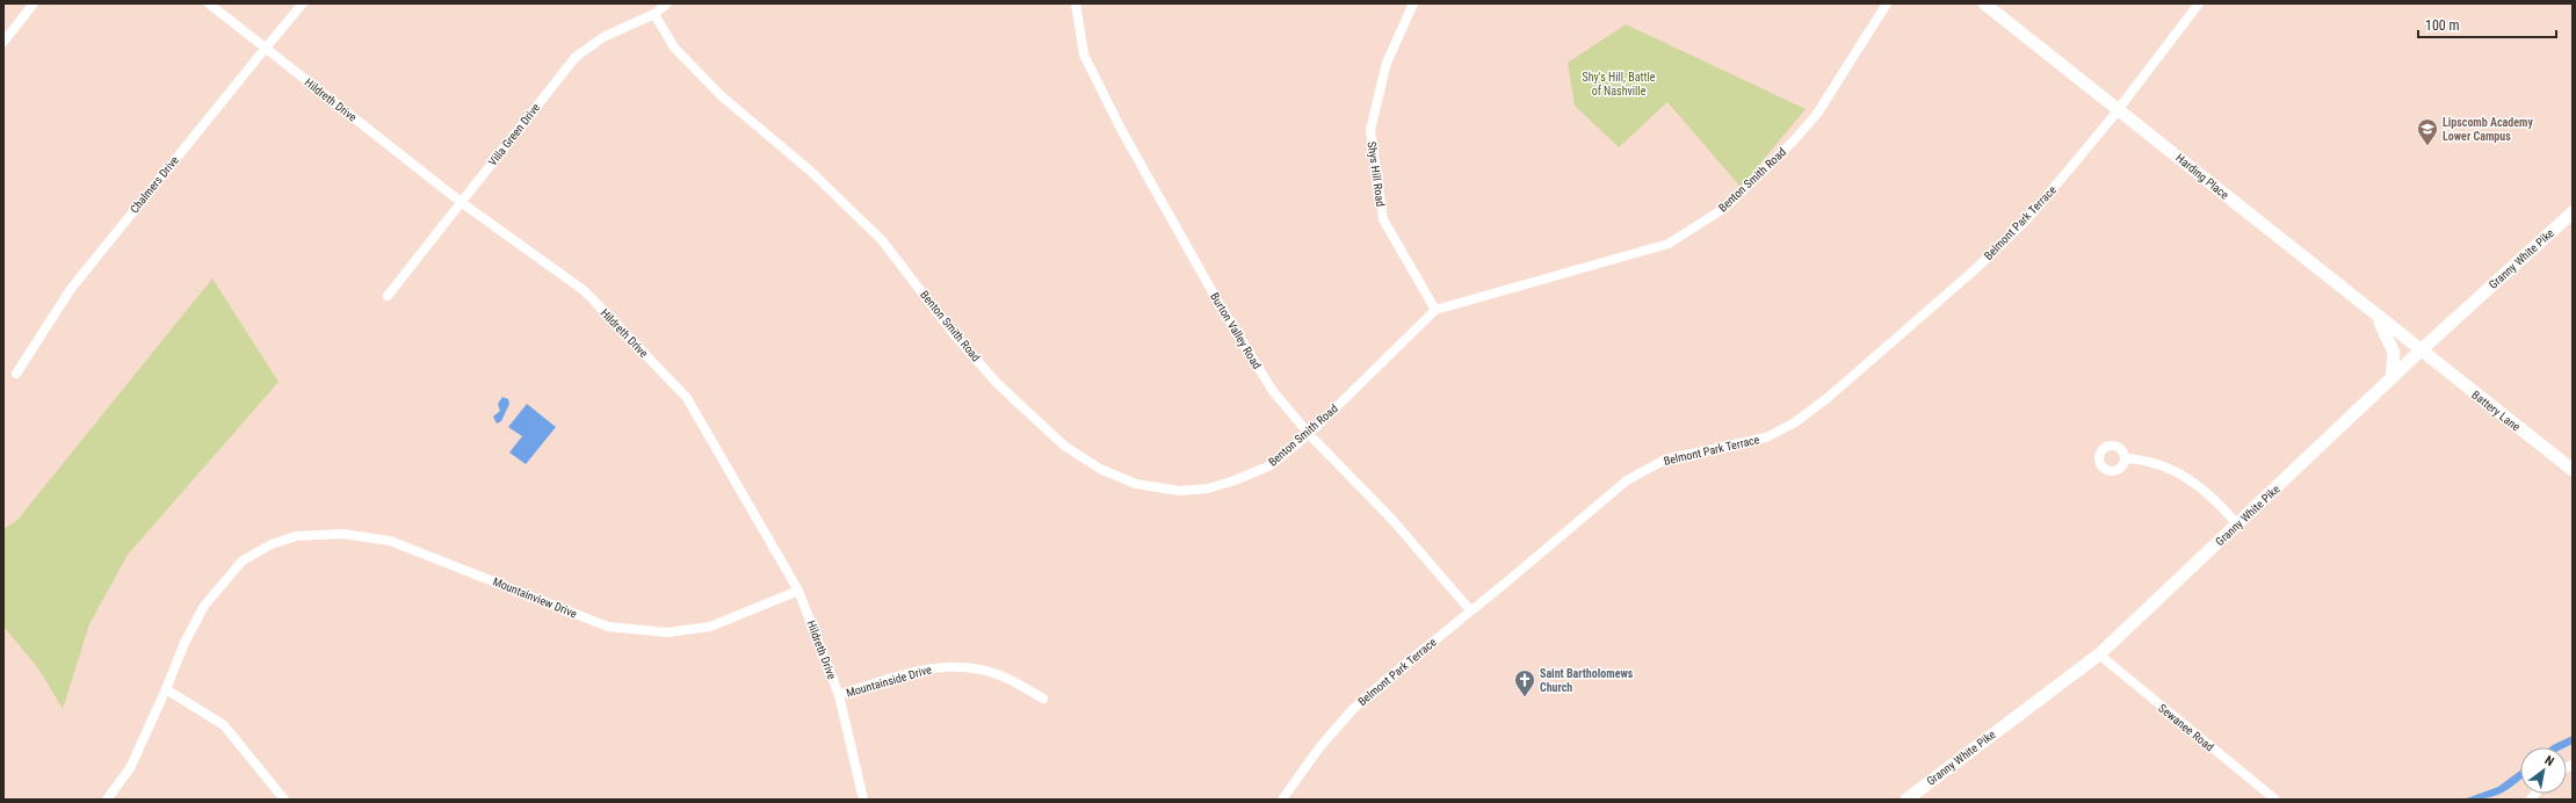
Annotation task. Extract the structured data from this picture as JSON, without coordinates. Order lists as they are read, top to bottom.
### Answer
{
  "streets": {
    "main road": ["Harding Place", "Granny White Pike", "Battery Lane"],
    "street": [
      "Hildreth Drive",
      "Villa Green Drive",
      "Shys Hill Road",
      "Benton Smith Road",
      "Chalmers Drive",
      "Belmont Park Terrace",
      "Burton Valley Road",
      "Mountainview Drive",
      "Mountainside Drive",
      "Sewanee Road"
    ]
  },
  "crossings": [
    ["Hildreth Drive", "Villa Green Drive"],
    ["Hildreth Drive", "Chalmers Drive"],
    ["Hildreth Drive", "Mountainview Drive"],
    ["Hildreth Drive", "Mountainside Drive"],
    ["Villa Green Drive", "Benton Smith Road"],
    ["Shys Hill Road", "Benton Smith Road"],
    ["Harding Place", "Belmont Park Terrace"],
    ["Harding Place", "Granny White Pike"],
    ["Harding Place", "Battery Lane"],
    ["Benton Smith Road", "Burton Valley Road"],
    ["Belmont Park Terrace", "Burton Valley Road"],
    ["Granny White Pike", "Battery Lane"],
    ["Granny White Pike", "Sewanee Road"]
  ],
  "parks": ["Shy's Hill, Battle of Nashville"],
  "places": {
    "school or university": ["Lipscomb Academy Lower Campus"],
    "church": ["Saint Bartholomews Church"]
  },
  "scale_bar": "100 m",
  "north": "top right"
}
